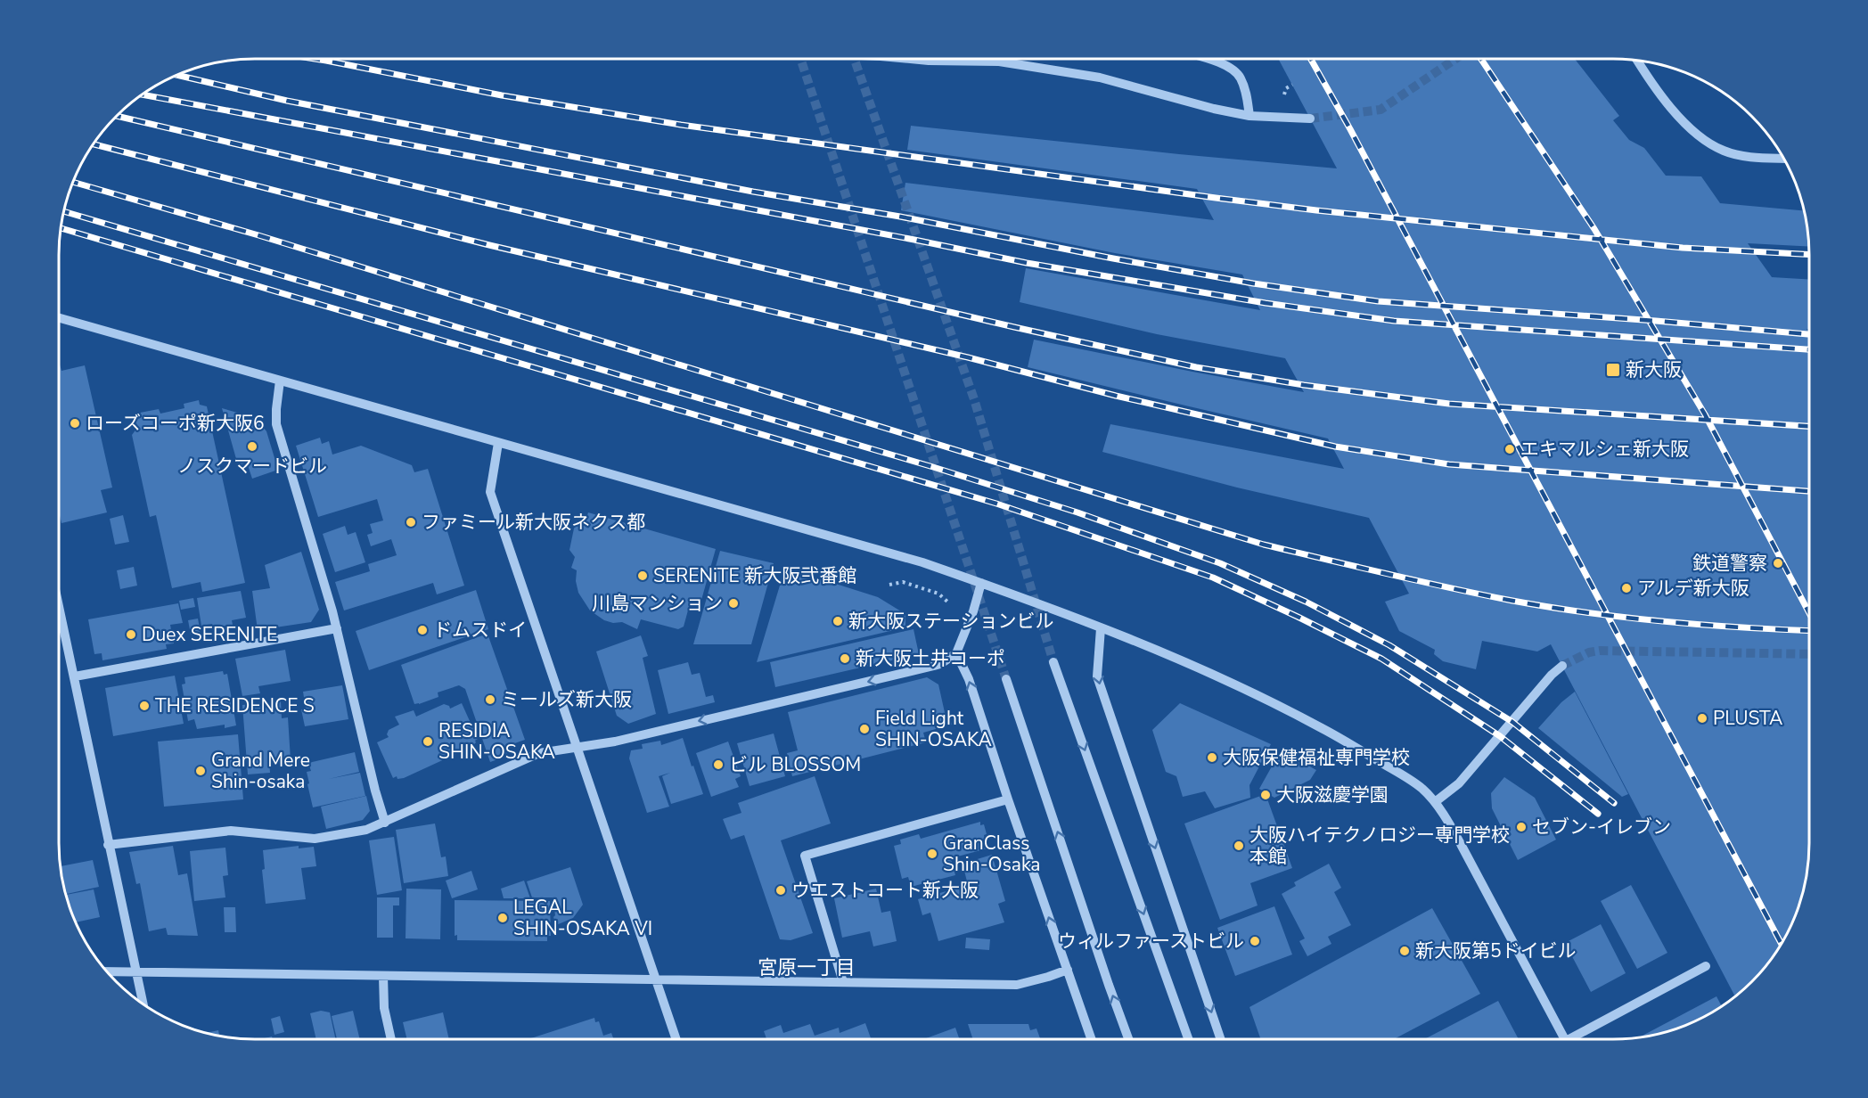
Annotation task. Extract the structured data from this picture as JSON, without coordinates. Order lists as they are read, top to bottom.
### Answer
{
  "districts": ["宮原一丁目"],
  "places": {
    "transit": ["新大阪"],
    "other": [
      "ローズコーポ新大阪6",
      "ノスクマードビル",
      "エキマルシェ新大阪",
      "ファミール新大阪ネクス都",
      "鉄道警察",
      "SERENiTE 新大阪弐番館",
      "アルデ新大阪",
      "川島マンション",
      "新大阪ステーションビル",
      "ドムスドイ",
      "Duex SERENITE",
      "新大阪土井コーポ",
      "ミールズ新大阪",
      "THE RESIDENCE S",
      "PLUSTA",
      "Field Light SHIN-OSAKA",
      "RESIDIA SHIN-OSAKA",
      "大阪保健福祉専門学校",
      "ビル BLOSSOM",
      "Grand Mere Shin-osaka",
      "大阪滋慶学園",
      "セブン-イレブン",
      "大阪ハイテクノロジー専門学校 本館",
      "GranClass Shin-Osaka",
      "ウエストコート新大阪",
      "LEGAL SHIN-OSAKA VI",
      "ウィルファーストビル",
      "新大阪第5ドイビル"
    ]
  }
}
